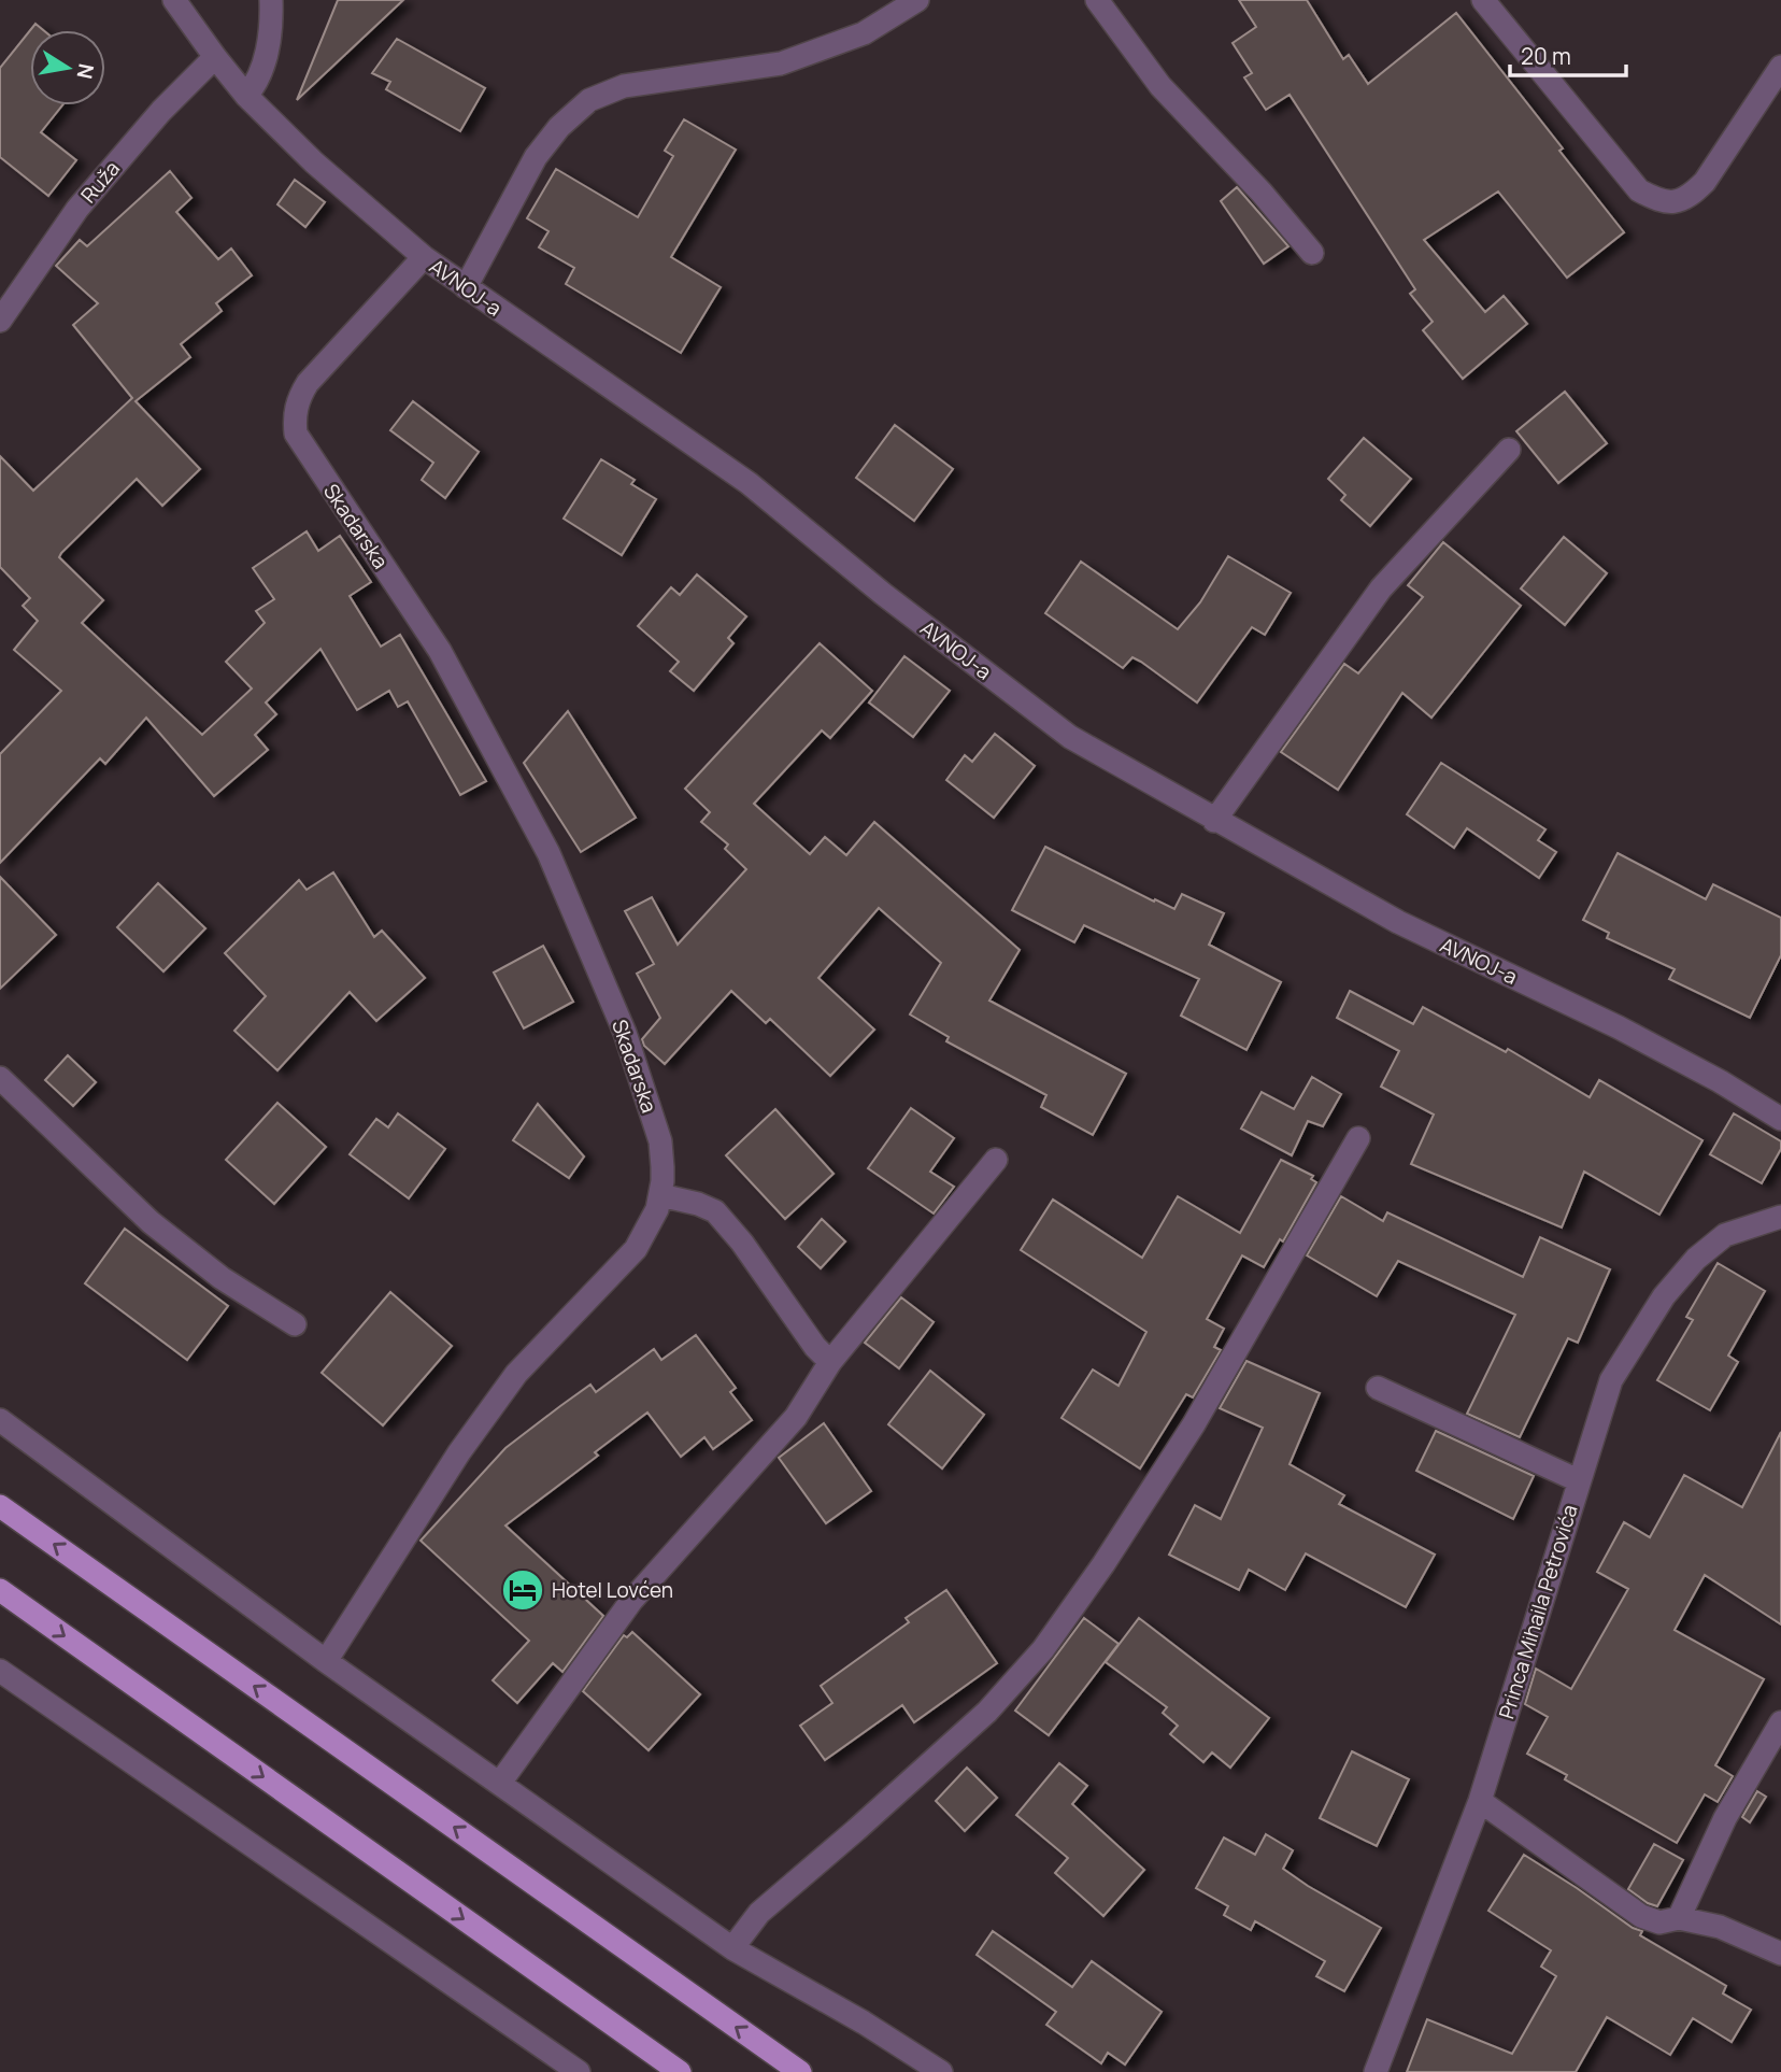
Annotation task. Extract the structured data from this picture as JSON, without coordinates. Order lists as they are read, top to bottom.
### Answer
{
  "streets": {
    "street": [
      "Ruža",
      "AVNOJ-a",
      "Skadarska",
      "Princa Mihaila Petrovića"
    ]
  },
  "crossings": [
    ["Ruža", "AVNOJ-a"],
    ["AVNOJ-a", "Skadarska"]
  ],
  "places": {
    "hotel": ["Hotel Lovćen"]
  },
  "scale_bar": "20 m",
  "north": "right"
}
